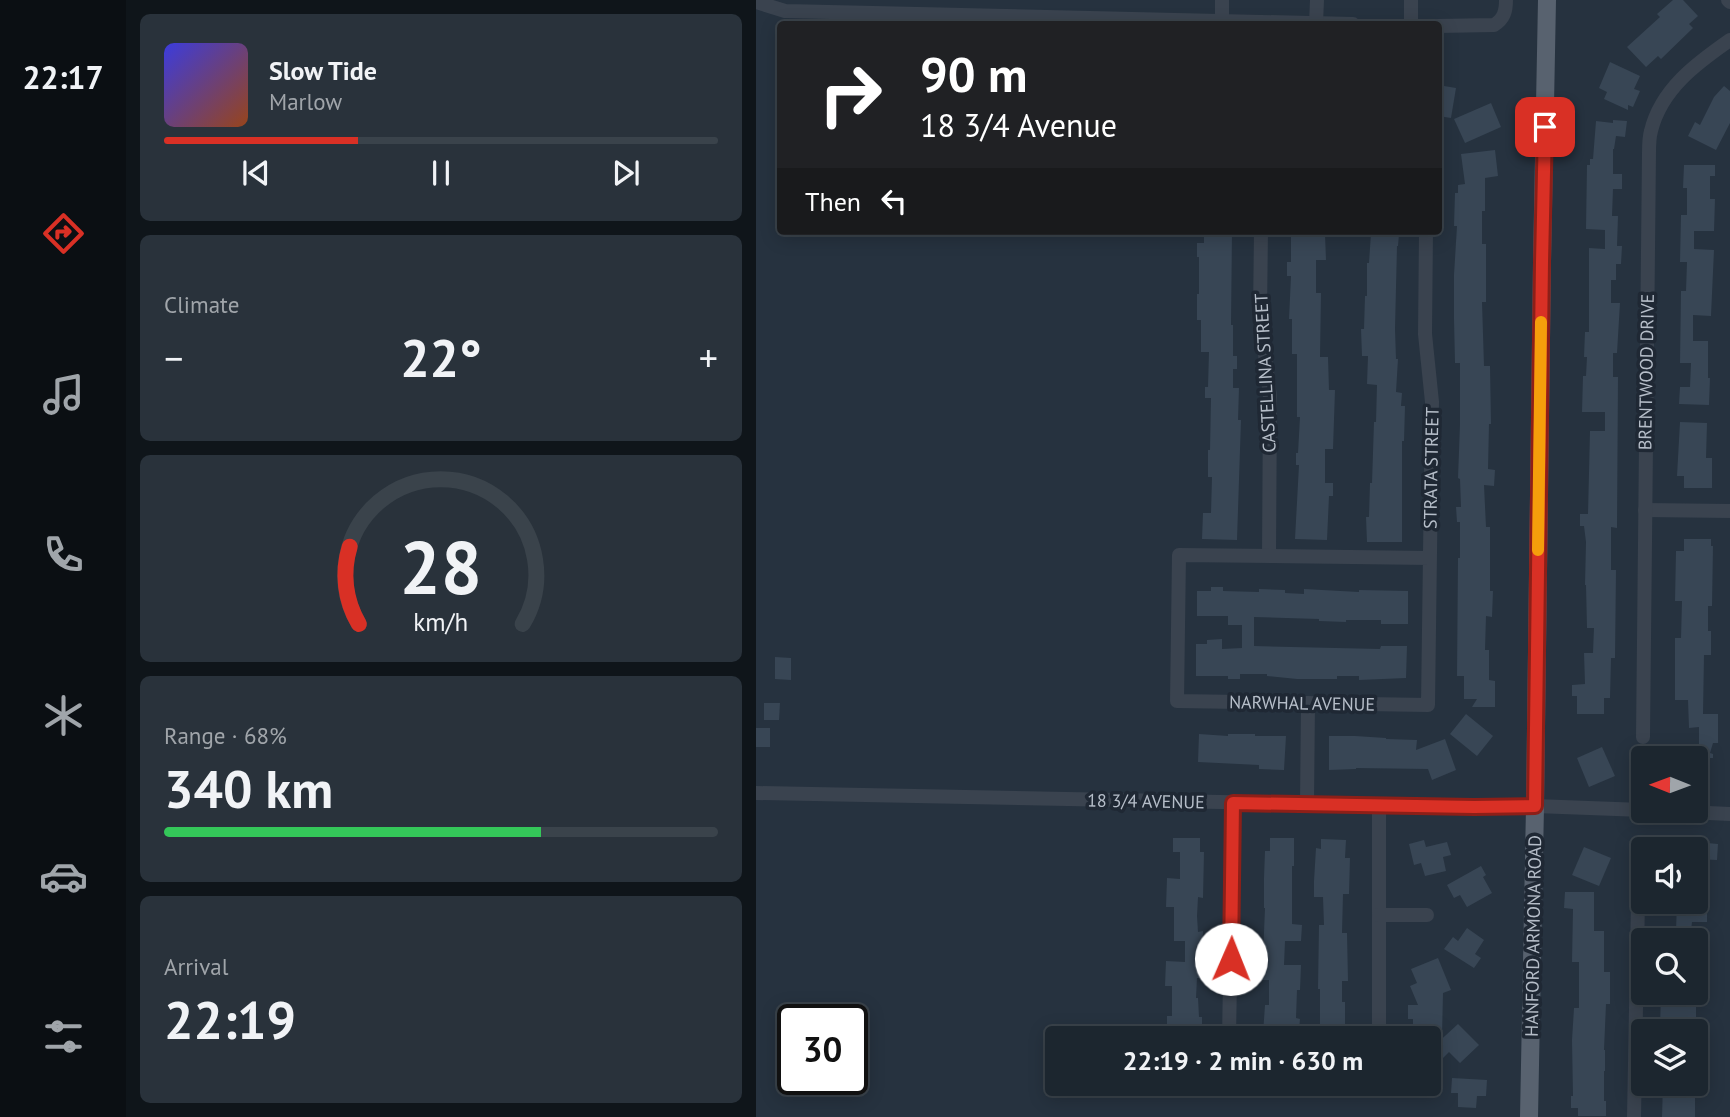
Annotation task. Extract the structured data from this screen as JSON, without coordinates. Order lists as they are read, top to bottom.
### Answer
{
  "streets": {
    "main road": ["HANFORD ARMONA ROAD"],
    "street": [
      "BRENTWOOD DRIVE",
      "CASTELLINA STREET",
      "STRATA STREET",
      "NARWHAL AVENUE",
      "18 3/4 AVENUE"
    ]
  },
  "crossings": [
    ["CASTELLINA STREET", "NARWHAL AVENUE"],
    ["STRATA STREET", "NARWHAL AVENUE"],
    ["18 3/4 AVENUE", "HANFORD ARMONA ROAD"]
  ],
  "north": "left",
  "page": {
    "tabs": "22:17",
    "turn": ["90 m", "18 3/4 Avenue"],
    "song": ["Slow Tide", "Marlow"],
    "then": "Then",
    "tile": [
      "Climate",
      ["Range · 68%", "340 km"],
      ["Arrival", "22:19"]
    ],
    "heat": ["−", "22°", "+"],
    "limit": "30",
    "trip": "22:19 · 2 min · 630 m",
    "gauge": ["28", "km/h"]
  }
}
